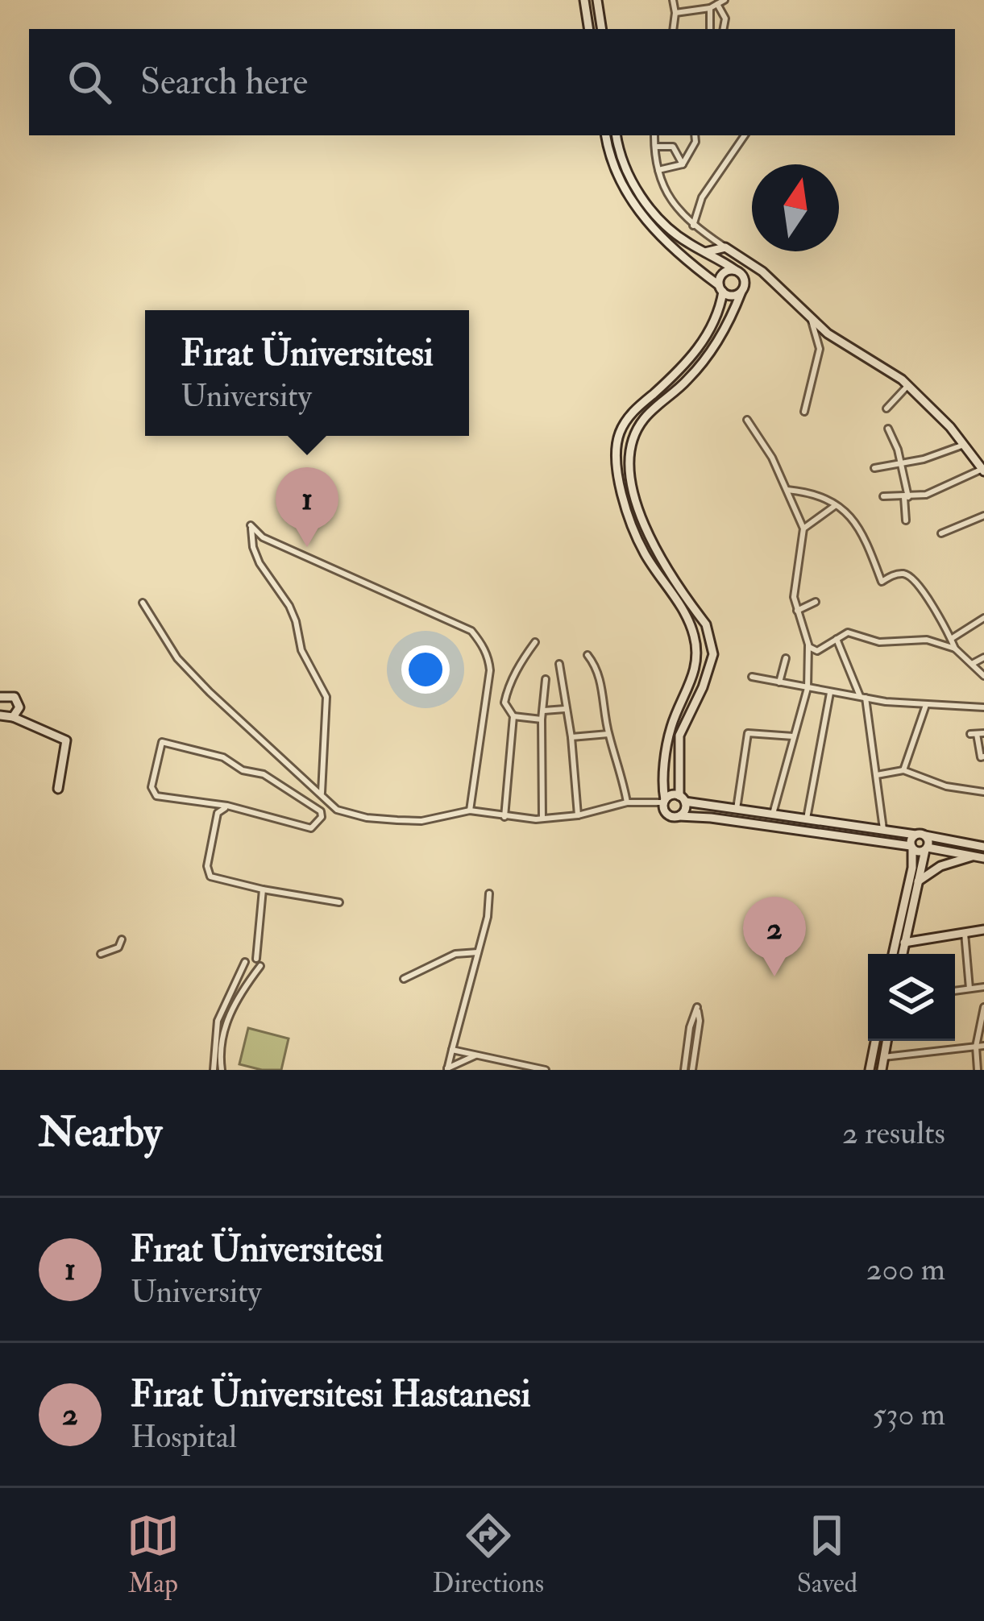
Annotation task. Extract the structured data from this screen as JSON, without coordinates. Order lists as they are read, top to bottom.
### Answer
{
  "north": "top",
  "page": {
    "search": "Search here",
    "popup": ["Fırat Üniversitesi", "University"],
    "pins": ["1", "2"],
    "heading": ["Nearby", "2 results"],
    "list": [
      {
        "mark": "1",
        "name": "Fırat Üniversitesi",
        "note": "University",
        "value": "200 m"
      },
      {
        "mark": "2",
        "name": "Fırat Üniversitesi Hastanesi",
        "note": "Hospital",
        "value": "530 m"
      }
    ],
    "nav": ["Map", "Directions", "Saved"]
  }
}
